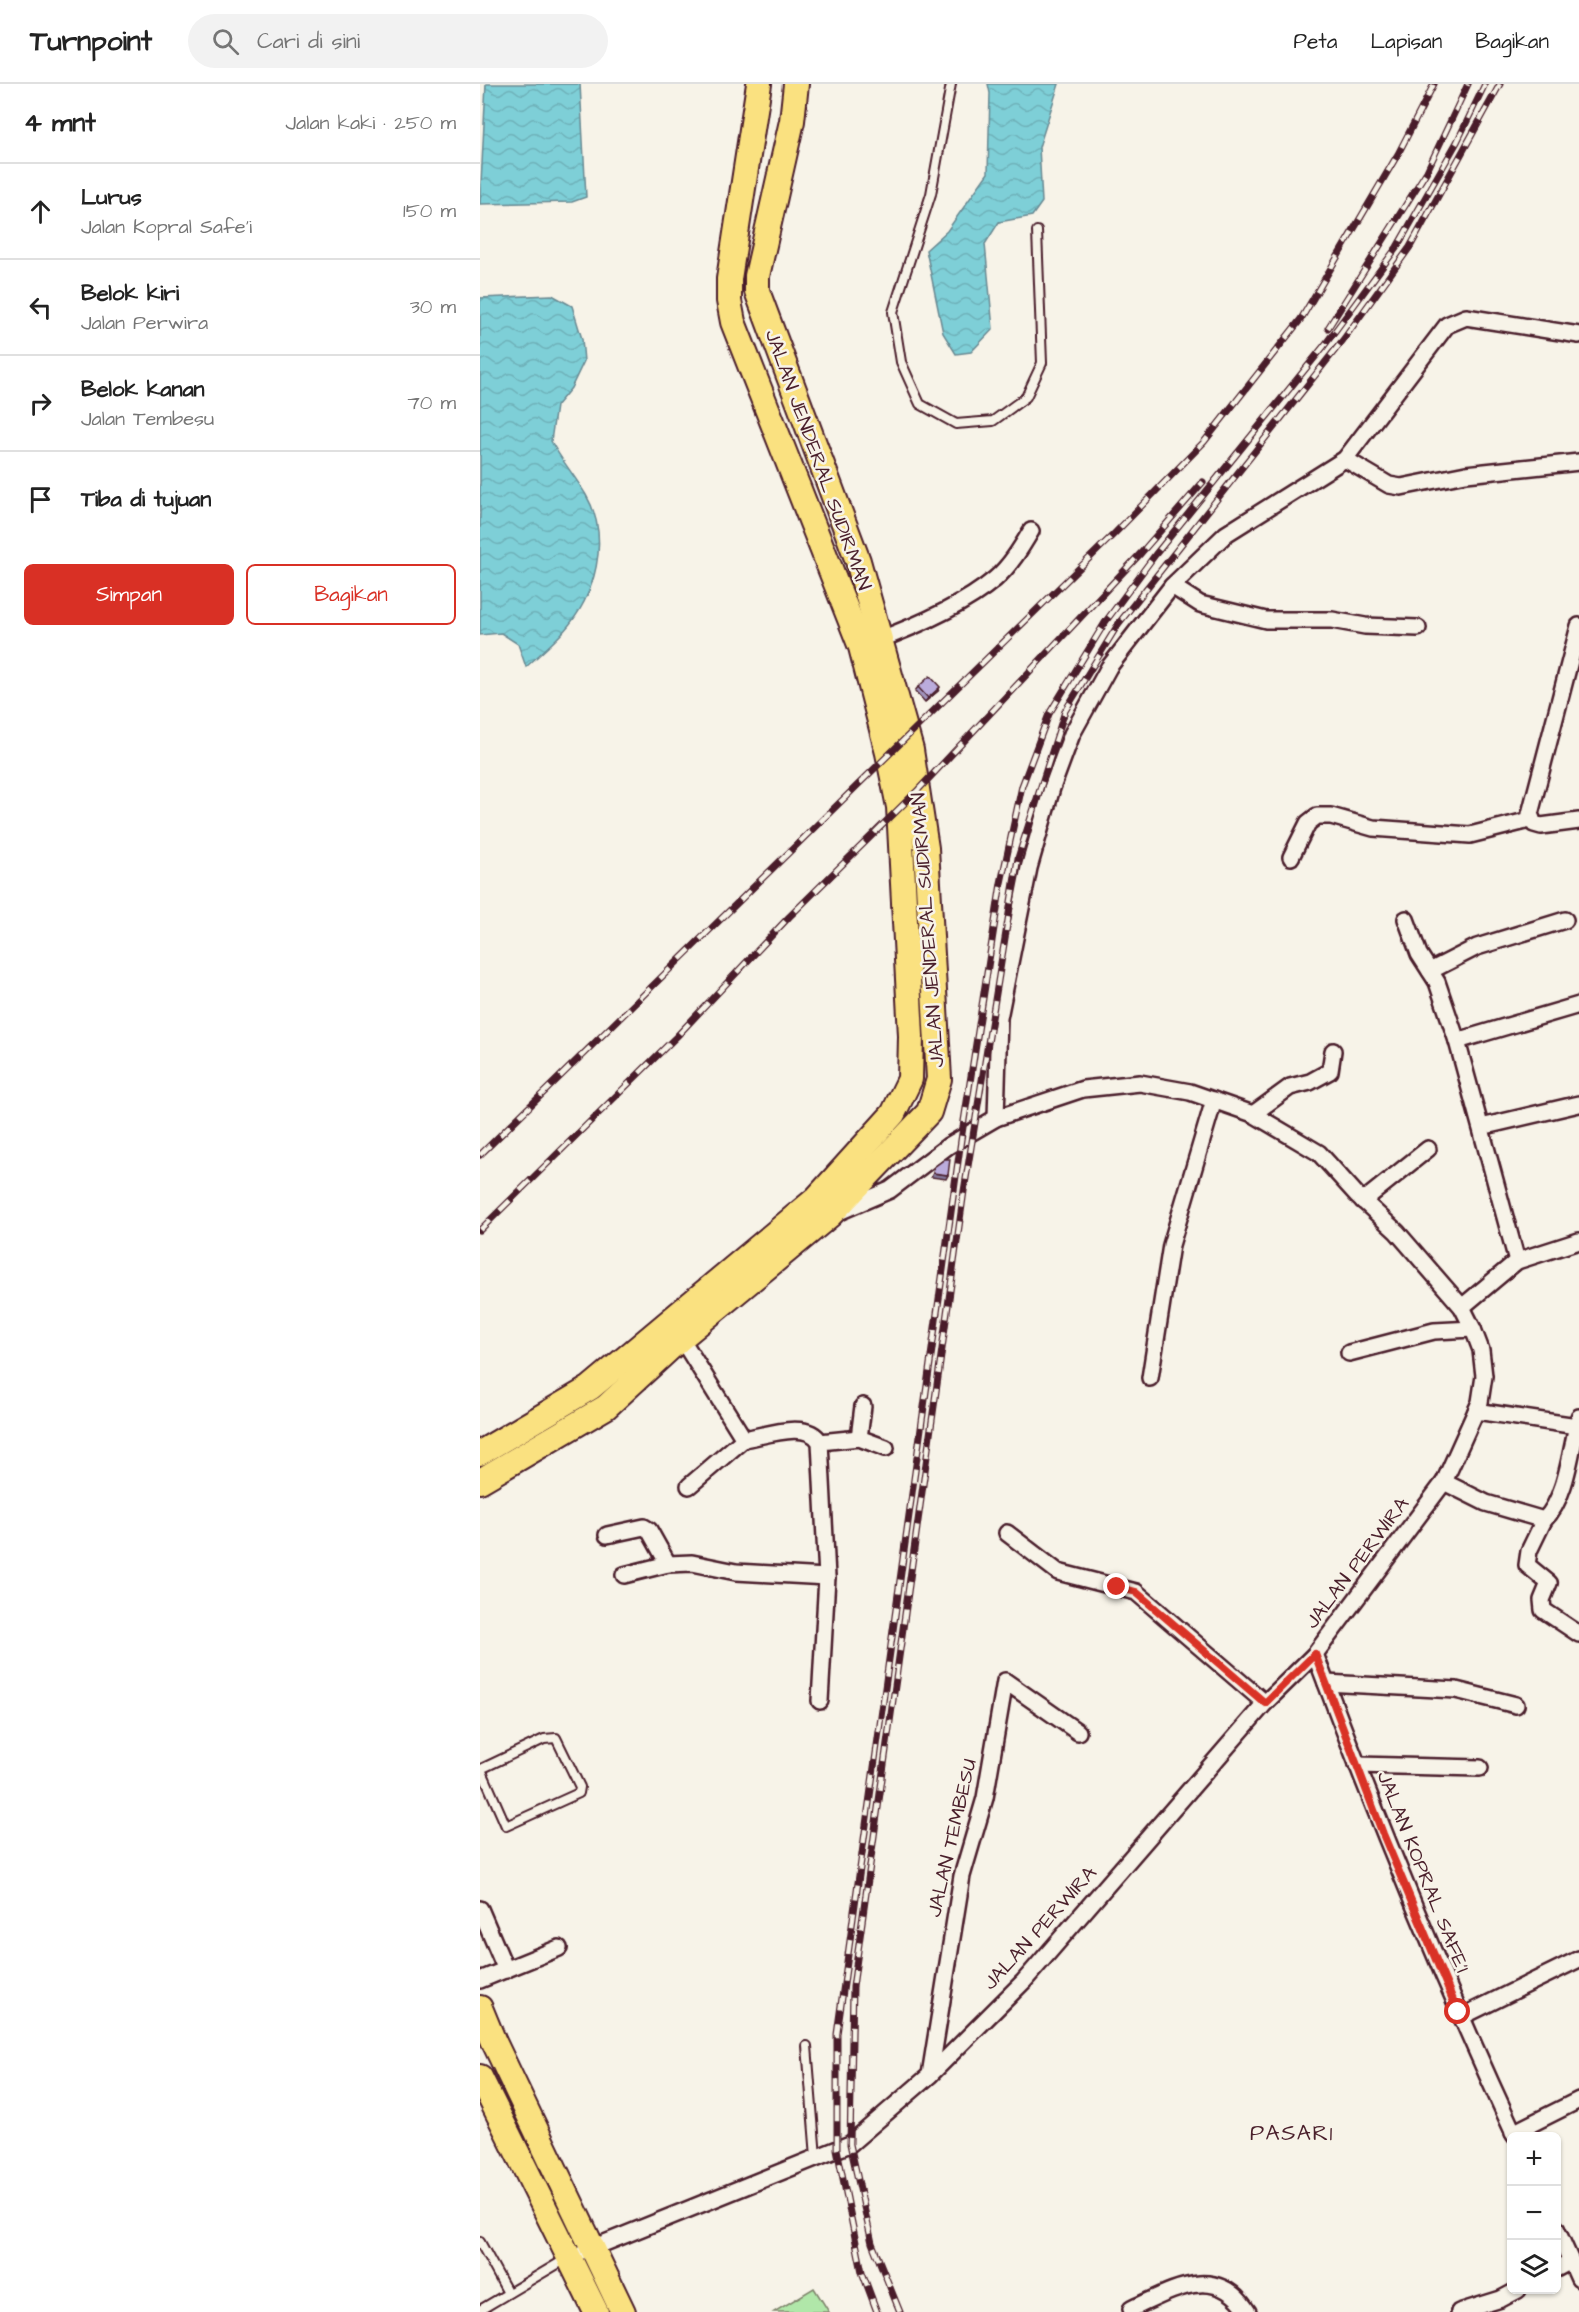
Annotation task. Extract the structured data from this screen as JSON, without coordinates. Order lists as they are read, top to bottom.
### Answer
{
  "streets": {
    "highway": ["JALAN JENDERAL SUDIRMAN"],
    "street": ["JALAN PERWIRA", "JALAN TEMBESU", "JALAN KOPRAL SAFE'I"]
  },
  "crossings": [
    ["JALAN JENDERAL SUDIRMAN", "JALAN PERWIRA"],
    ["JALAN PERWIRA", "JALAN TEMBESU"],
    ["JALAN PERWIRA", "JALAN KOPRAL SAFE'I"]
  ],
  "districts": ["PASAR1"],
  "page": {
    "header": "Turnpoint",
    "search": "Cari di sini",
    "nav": ["Peta", "Lapisan", "Bagikan"],
    "heading": ["4 mnt", "Jalan kaki · 250 m"],
    "list": [
      ["Lurus", "Jalan Kopral Safe'i", "150 m"],
      ["Belok kiri", "Jalan Perwira", "30 m"],
      ["Belok kanan", "Jalan Tembesu", "70 m"],
      "Tiba di tujuan"
    ],
    "buttons": ["Simpan", "Bagikan"],
    "map_buttons": ["+", "−"]
  }
}
